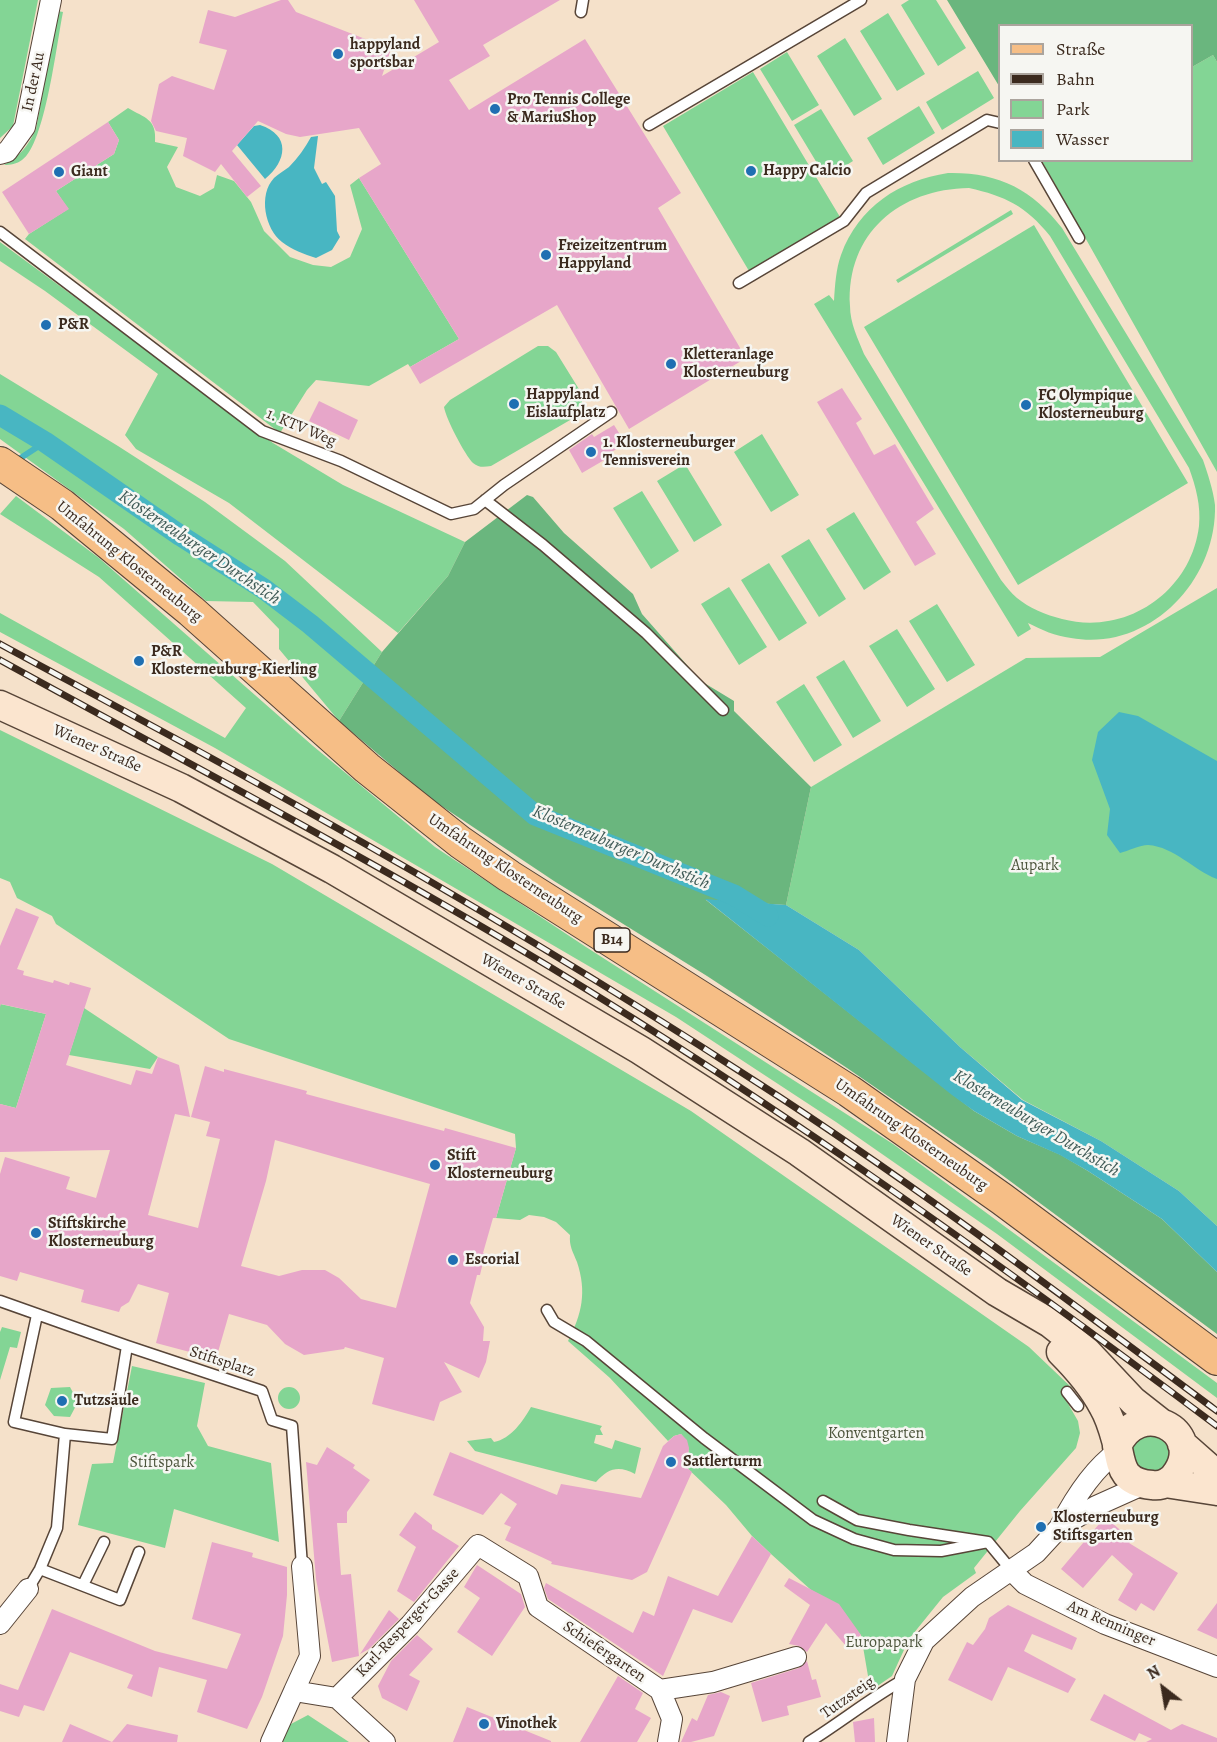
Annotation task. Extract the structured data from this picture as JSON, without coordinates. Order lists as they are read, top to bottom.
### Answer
{
  "streets": {
    "main road": ["Umfahrung Klosterneuburg", "B14"],
    "street": [
      "In der Au",
      "Wiener Straße",
      "Karl-Resperger-Gasse",
      "Am Renninger",
      "Schiefergarten"
    ],
    "lane": ["1. KTV Weg", "Stiftsplatz", "Tutzsteig"]
  },
  "crossings": [
    ["Karl-Resperger-Gasse", "Schiefergarten"]
  ],
  "water": ["Klosterneuburger Durchstich"],
  "parks": [
    "Aupark",
    "Konventgarten",
    "Stiftspark",
    "Europapark"
  ],
  "places": [
    "happyland sportsbar",
    "Pro Tennis College & MariuShop",
    "Happy Calcio",
    "Giant",
    "Freizeitzentrum Happyland",
    "P&R",
    "Kletteranlage Klosterneuburg",
    "Happyland Eislaufplatz",
    "FC Olympique Klosterneuburg",
    "1. Klosterneuburger Tennisverein",
    "P&R Klosterneuburg-Kierling",
    "Stift Klosterneuburg",
    "Stiftskirche Klosterneuburg",
    "Escorial",
    "Tutzsäule",
    "Sattlerturm",
    "Klosterneuburg Stiftsgarten",
    "Vinothek"
  ],
  "legend": [
    "Straße",
    "Bahn",
    "Park",
    "Wasser"
  ],
  "north": "top left"
}
